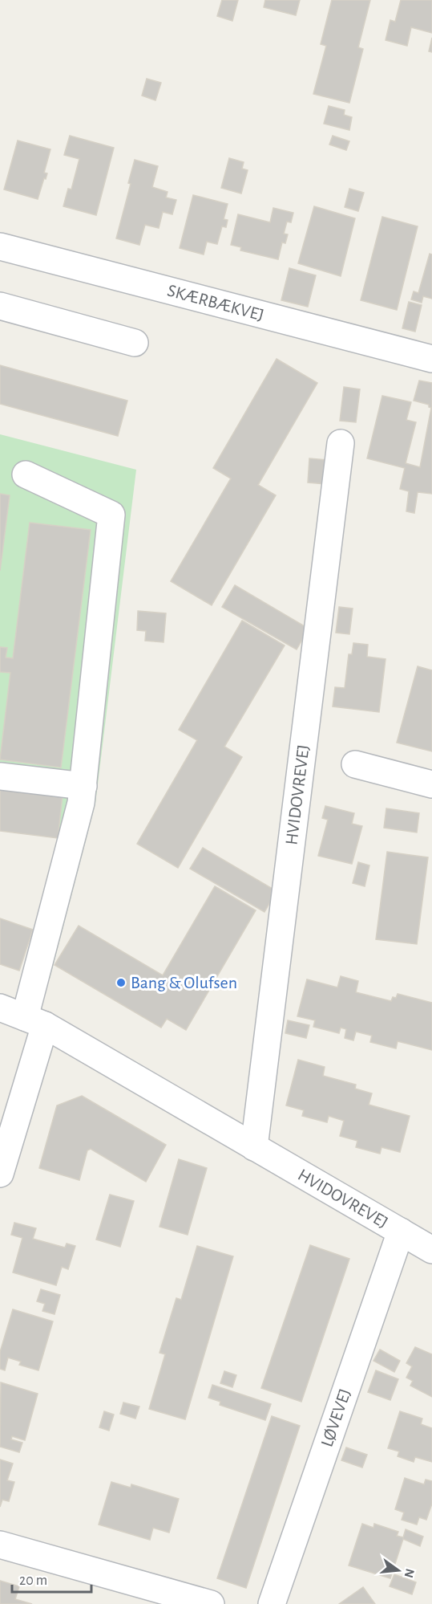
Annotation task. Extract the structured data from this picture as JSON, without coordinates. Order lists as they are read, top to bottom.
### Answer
{
  "streets": {
    "street": ["SKÆRBÆKVEJ", "HVIDOVREVEJ", "LØVEVEJ"]
  },
  "crossings": [
    ["HVIDOVREVEJ", "LØVEVEJ"]
  ],
  "places": ["Bang & Olufsen"],
  "scale_bar": "20 m",
  "north": "right"
}
